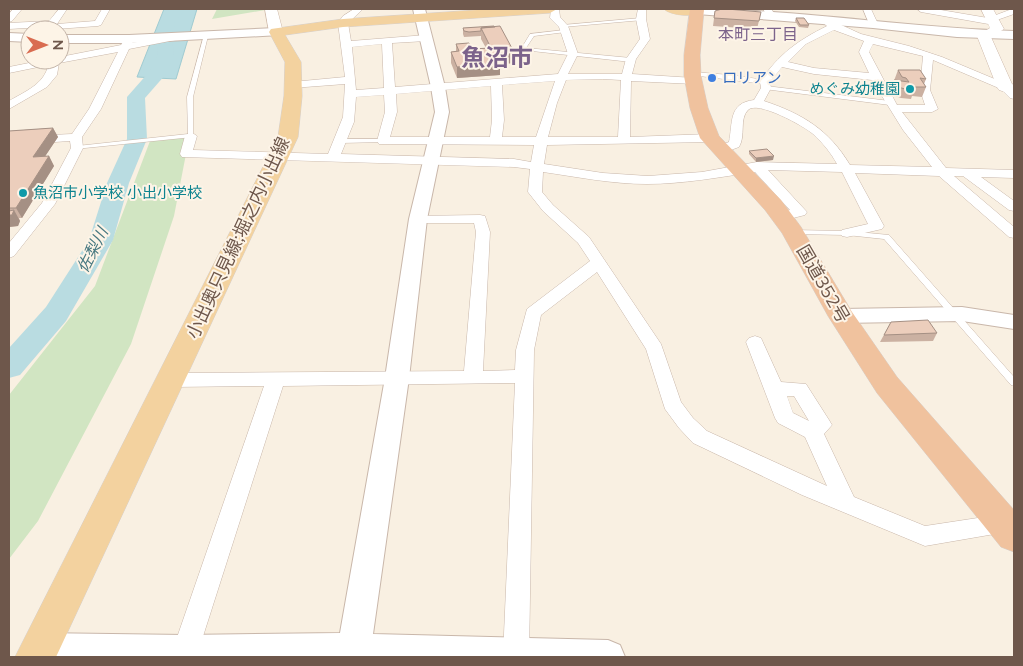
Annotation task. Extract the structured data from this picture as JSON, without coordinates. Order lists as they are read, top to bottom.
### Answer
{
  "streets": {
    "highway": ["国道352号"],
    "main road": ["小出奥只見線;堀之内小出線"]
  },
  "districts": ["本町三丁目", "魚沼市"],
  "water": ["佐梨川"],
  "places": ["ロリアン", "めぐみ幼稚園", "魚沼市小学校 小出小学校"],
  "north": "right"
}
